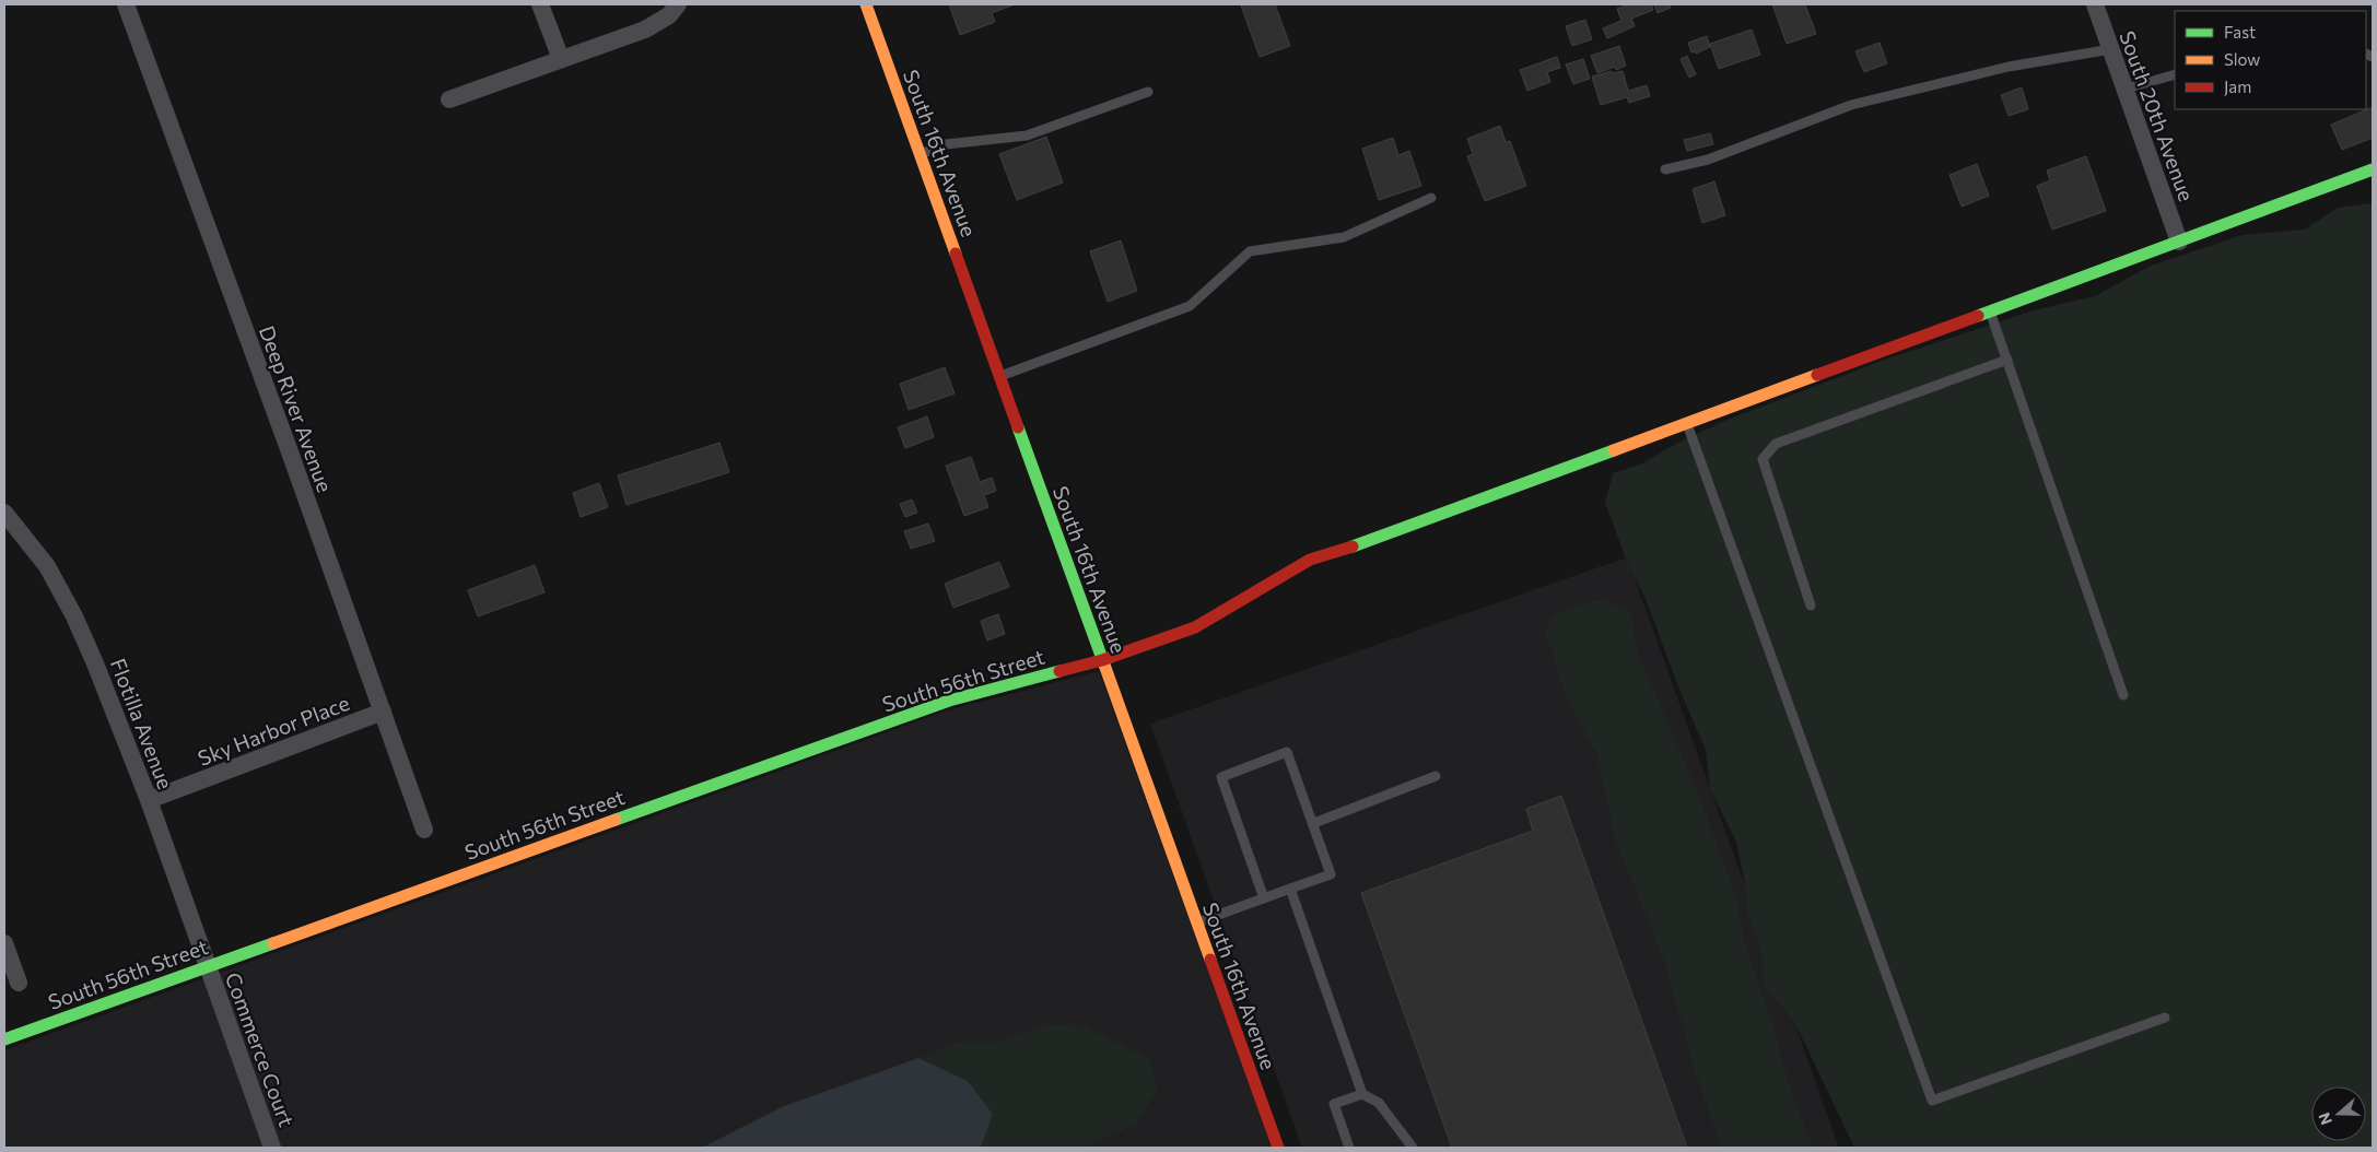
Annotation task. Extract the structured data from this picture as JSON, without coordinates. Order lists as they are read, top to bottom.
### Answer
{
  "streets": {
    "street": [
      "South 20th Avenue",
      "South 16th Avenue",
      "Deep River Avenue",
      "South 56th Street",
      "Flotilla Avenue",
      "Sky Harbor Place",
      "Commerce Court"
    ]
  },
  "crossings": [
    ["South 20th Avenue", "South 56th Street"],
    ["South 16th Avenue", "South 56th Street"],
    ["Deep River Avenue", "Sky Harbor Place"],
    ["South 56th Street", "Flotilla Avenue"],
    ["South 56th Street", "Commerce Court"],
    ["Flotilla Avenue", "Sky Harbor Place"],
    ["Flotilla Avenue", "Commerce Court"]
  ],
  "legend": ["Fast", "Slow", "Jam"],
  "north": "left"
}
